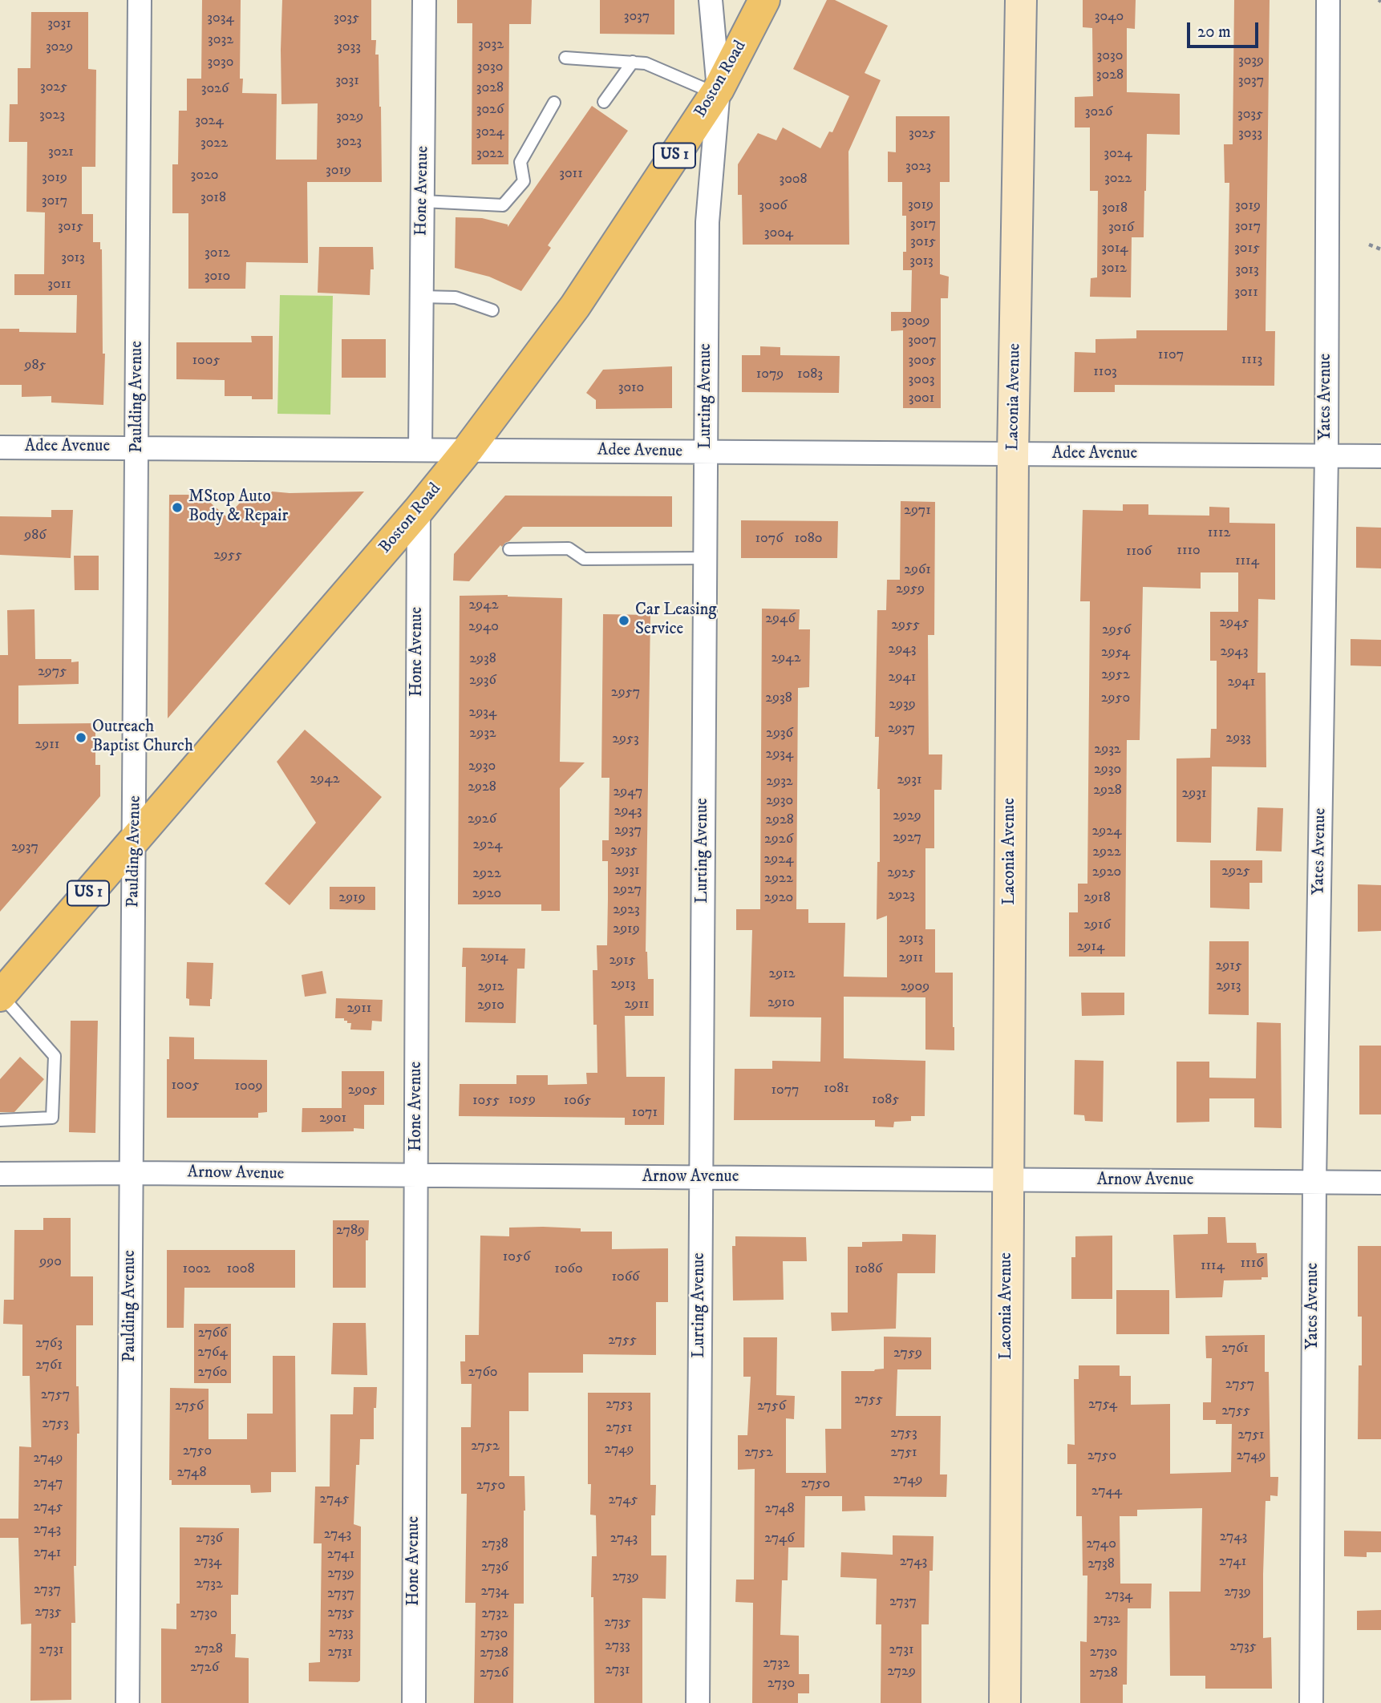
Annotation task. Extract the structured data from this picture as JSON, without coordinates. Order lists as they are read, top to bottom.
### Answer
{
  "streets": {
    "main road": ["Boston Road", "US 1"],
    "street": [
      "Hone Avenue",
      "Lurting Avenue",
      "Paulding Avenue",
      "Laconia Avenue",
      "Yates Avenue",
      "Adee Avenue",
      "Arnow Avenue"
    ]
  },
  "crossings": [
    ["Boston Road", "Hone Avenue"],
    ["Boston Road", "Lurting Avenue"],
    ["Boston Road", "Paulding Avenue"],
    ["Boston Road", "Adee Avenue"],
    ["Hone Avenue", "Adee Avenue"],
    ["Hone Avenue", "Arnow Avenue"],
    ["Lurting Avenue", "Adee Avenue"],
    ["Lurting Avenue", "Arnow Avenue"],
    ["Paulding Avenue", "Adee Avenue"],
    ["Paulding Avenue", "Arnow Avenue"],
    ["Laconia Avenue", "Adee Avenue"],
    ["Laconia Avenue", "Arnow Avenue"],
    ["Yates Avenue", "Adee Avenue"],
    ["Yates Avenue", "Arnow Avenue"]
  ],
  "places": ["MStop Auto Body & Repair", "Car Leasing Service", "Outreach Baptist Church"],
  "house_numbers": [
    "3037",
    "3040",
    "3034",
    "3035",
    "3031",
    "3032",
    "3032",
    "3029",
    "3033",
    "3030",
    "3039",
    "3030",
    "3030",
    "3028",
    "3031",
    "3037",
    "3025",
    "3028",
    "3026",
    "3026",
    "3026",
    "3035",
    "3023",
    "3029",
    "3024",
    "3024",
    "3025",
    "3033",
    "3023",
    "3022",
    "3021",
    "3022",
    "3024",
    "3023",
    "3019",
    "3011",
    "3020",
    "3019",
    "3022",
    "3008",
    "3018",
    "3017",
    "3019",
    "3006",
    "3019",
    "3018",
    "3017",
    "3015",
    "3017",
    "3016",
    "3004",
    "3015",
    "3014",
    "3015",
    "3012",
    "3013",
    "3013",
    "3012",
    "3013",
    "3010",
    "3011",
    "3011",
    "3009",
    "3007",
    "1107",
    "1113",
    "1005",
    "3005",
    "985",
    "1103",
    "1079",
    "1083",
    "3003",
    "3010",
    "3001",
    "2971",
    "1112",
    "986",
    "1076",
    "1080",
    "1110",
    "1106",
    "2955",
    "1114",
    "2961",
    "2959",
    "2942",
    "2946",
    "2945",
    "2955",
    "2940",
    "2956",
    "2943",
    "2943",
    "2954",
    "2942",
    "2938",
    "2975",
    "2952",
    "2941",
    "2936",
    "2941",
    "2957",
    "2938",
    "2950",
    "2939",
    "2934",
    "2937",
    "2932",
    "2936",
    "2933",
    "2953",
    "2911",
    "2932",
    "2934",
    "2930",
    "2930",
    "2942",
    "2931",
    "2932",
    "2928",
    "2928",
    "2947",
    "2931",
    "2930",
    "2943",
    "2929",
    "2926",
    "2928",
    "2937",
    "2924",
    "2927",
    "2926",
    "2924",
    "2937",
    "2935",
    "2922",
    "2924",
    "2931",
    "2925",
    "2920",
    "2925",
    "2922",
    "2922",
    "2927",
    "2920",
    "2923",
    "2919",
    "2920",
    "2918",
    "2923",
    "2916",
    "2919",
    "2913",
    "2914",
    "2914",
    "2911",
    "2915",
    "2915",
    "2912",
    "2913",
    "2913",
    "2912",
    "2909",
    "2910",
    "2911",
    "2910",
    "2911",
    "1005",
    "1009",
    "1081",
    "2905",
    "1077",
    "1059",
    "1085",
    "1055",
    "1065",
    "1071",
    "2901",
    "2789",
    "1056",
    "990",
    "1116",
    "1114",
    "1002",
    "1008",
    "1060",
    "1086",
    "1066",
    "2766",
    "2755",
    "2763",
    "2761",
    "2764",
    "2759",
    "2761",
    "2760",
    "2760",
    "2757",
    "2757",
    "2755",
    "2753",
    "2754",
    "2756",
    "2756",
    "2755",
    "2753",
    "2751",
    "2753",
    "2751",
    "2752",
    "2749",
    "2750",
    "2752",
    "2751",
    "2750",
    "2749",
    "2749",
    "2748",
    "2749",
    "2747",
    "2750",
    "2750",
    "2744",
    "2745",
    "2745",
    "2745",
    "2748",
    "2743",
    "2743",
    "2743",
    "2736",
    "2743",
    "2746",
    "2738",
    "2740",
    "2741",
    "2741",
    "2734",
    "2743",
    "2741",
    "2738",
    "2736",
    "2739",
    "2739",
    "2732",
    "2737",
    "2734",
    "2739",
    "2737",
    "2734",
    "2737",
    "2735",
    "2735",
    "2730",
    "2732",
    "2732",
    "2735",
    "2733",
    "2730",
    "2733",
    "2735",
    "2728",
    "2731",
    "2731",
    "2731",
    "2730",
    "2728",
    "2732",
    "2726",
    "2731",
    "2729",
    "2726",
    "2728",
    "2730"
  ],
  "scale_bar": "20 m"
}
